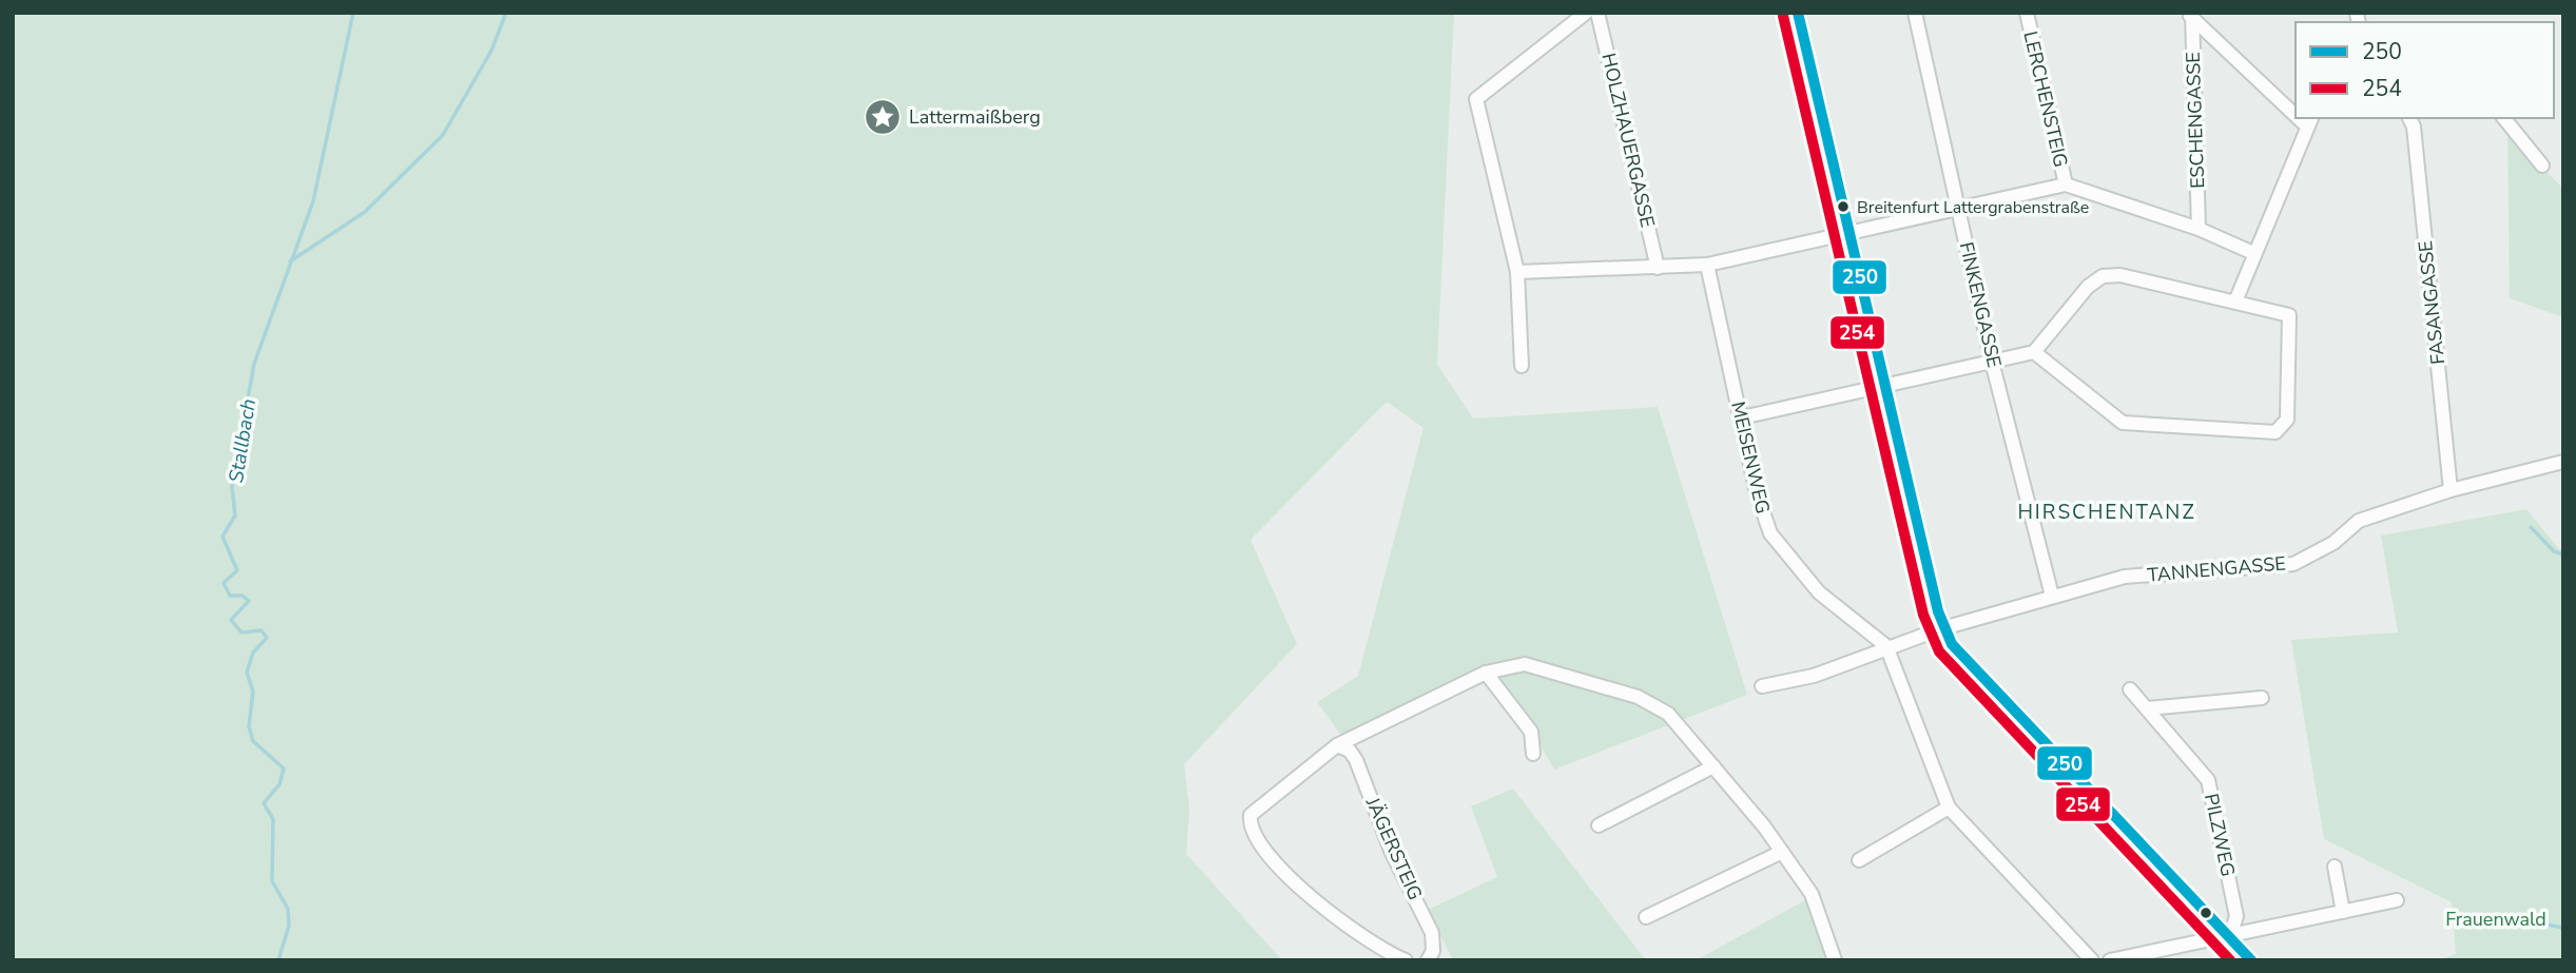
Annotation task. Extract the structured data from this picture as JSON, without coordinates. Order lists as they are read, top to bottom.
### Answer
{
  "streets": {
    "street": [
      "LERCHENSTEIG",
      "ESCHENGASSE",
      "HOLZHAUERGASSE",
      "FASANGASSE",
      "FINKENGASSE",
      "MEISENWEG",
      "TANNENGASSE",
      "PILZWEG",
      "JÄGERSTEIG"
    ]
  },
  "crossings": [
    ["FASANGASSE", "TANNENGASSE"],
    ["FINKENGASSE", "TANNENGASSE"]
  ],
  "districts": ["HIRSCHENTANZ"],
  "water": ["Stallbach"],
  "parks": ["Frauenwald"],
  "places": {
    "place": ["Lattermaißberg"],
    "other": ["Breitenfurt Lattergrabenstraße"]
  },
  "lines": ["transit line 250", "transit line 254"],
  "legend": ["250", "254"]
}
